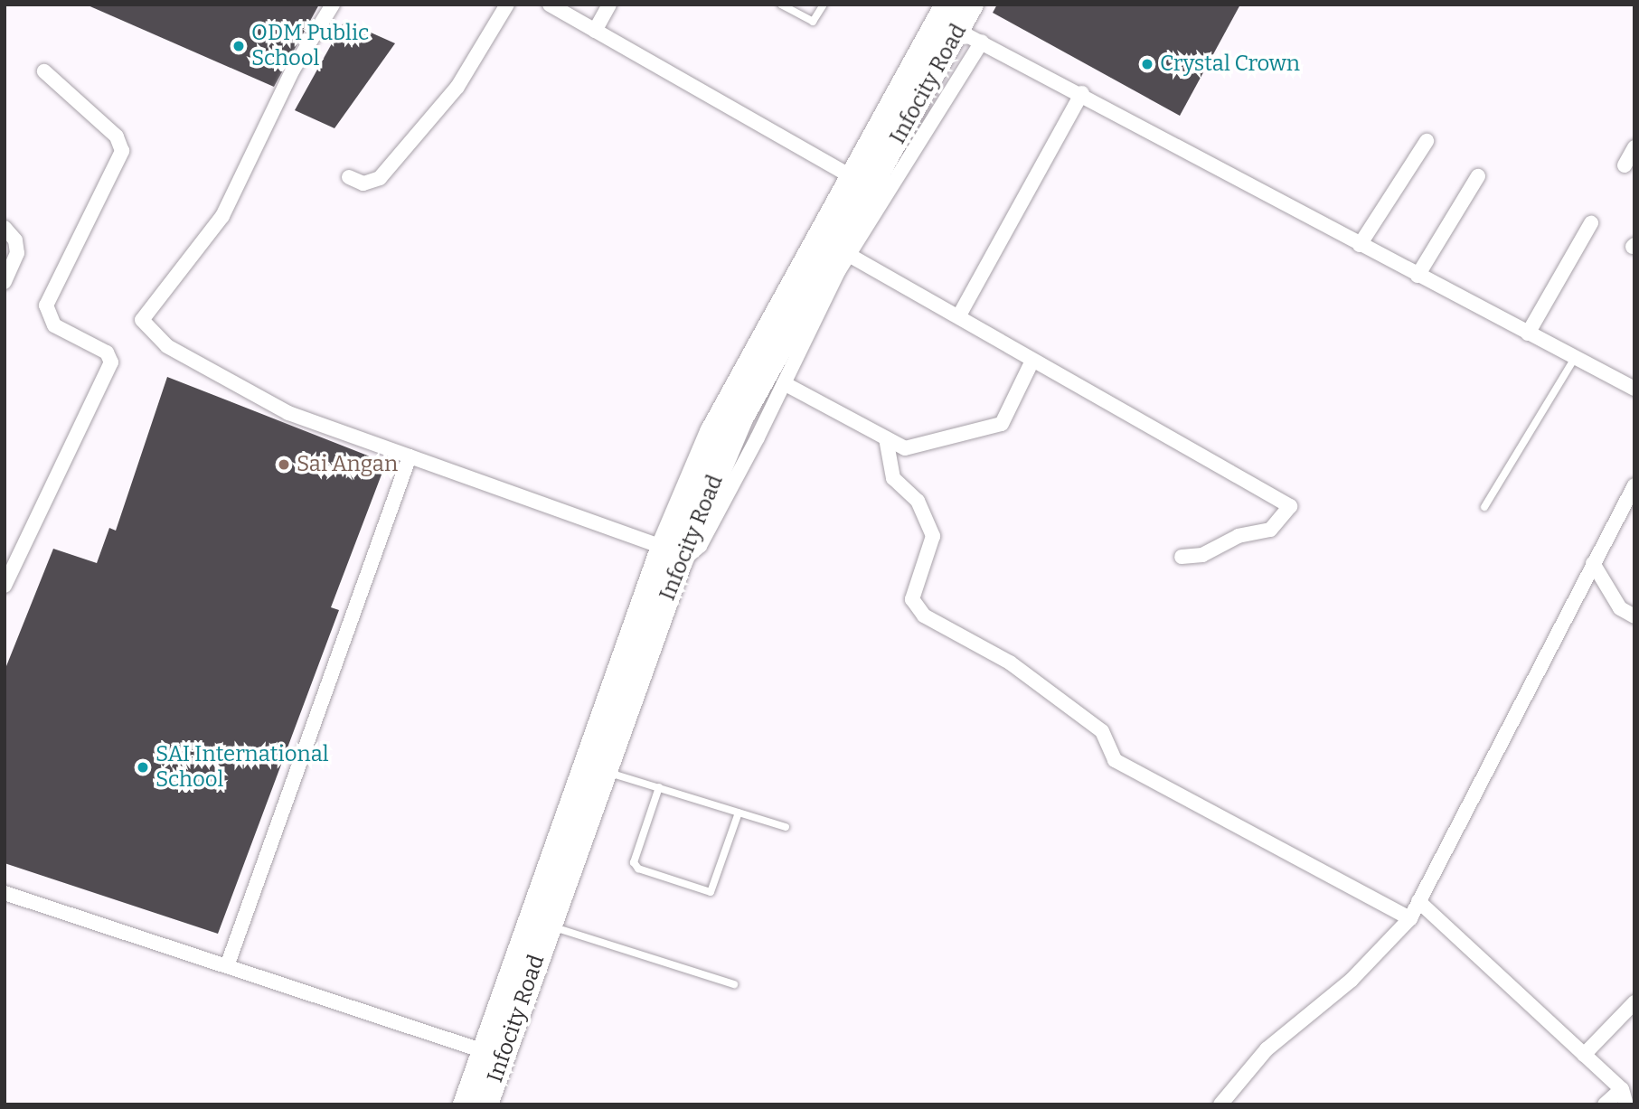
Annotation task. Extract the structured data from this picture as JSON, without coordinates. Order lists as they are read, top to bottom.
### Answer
{
  "streets": {
    "main road": ["Infocity Road"]
  },
  "places": [
    "ODM Public School",
    "Crystal Crown",
    "Sai Angan",
    "SAI International School"
  ]
}
